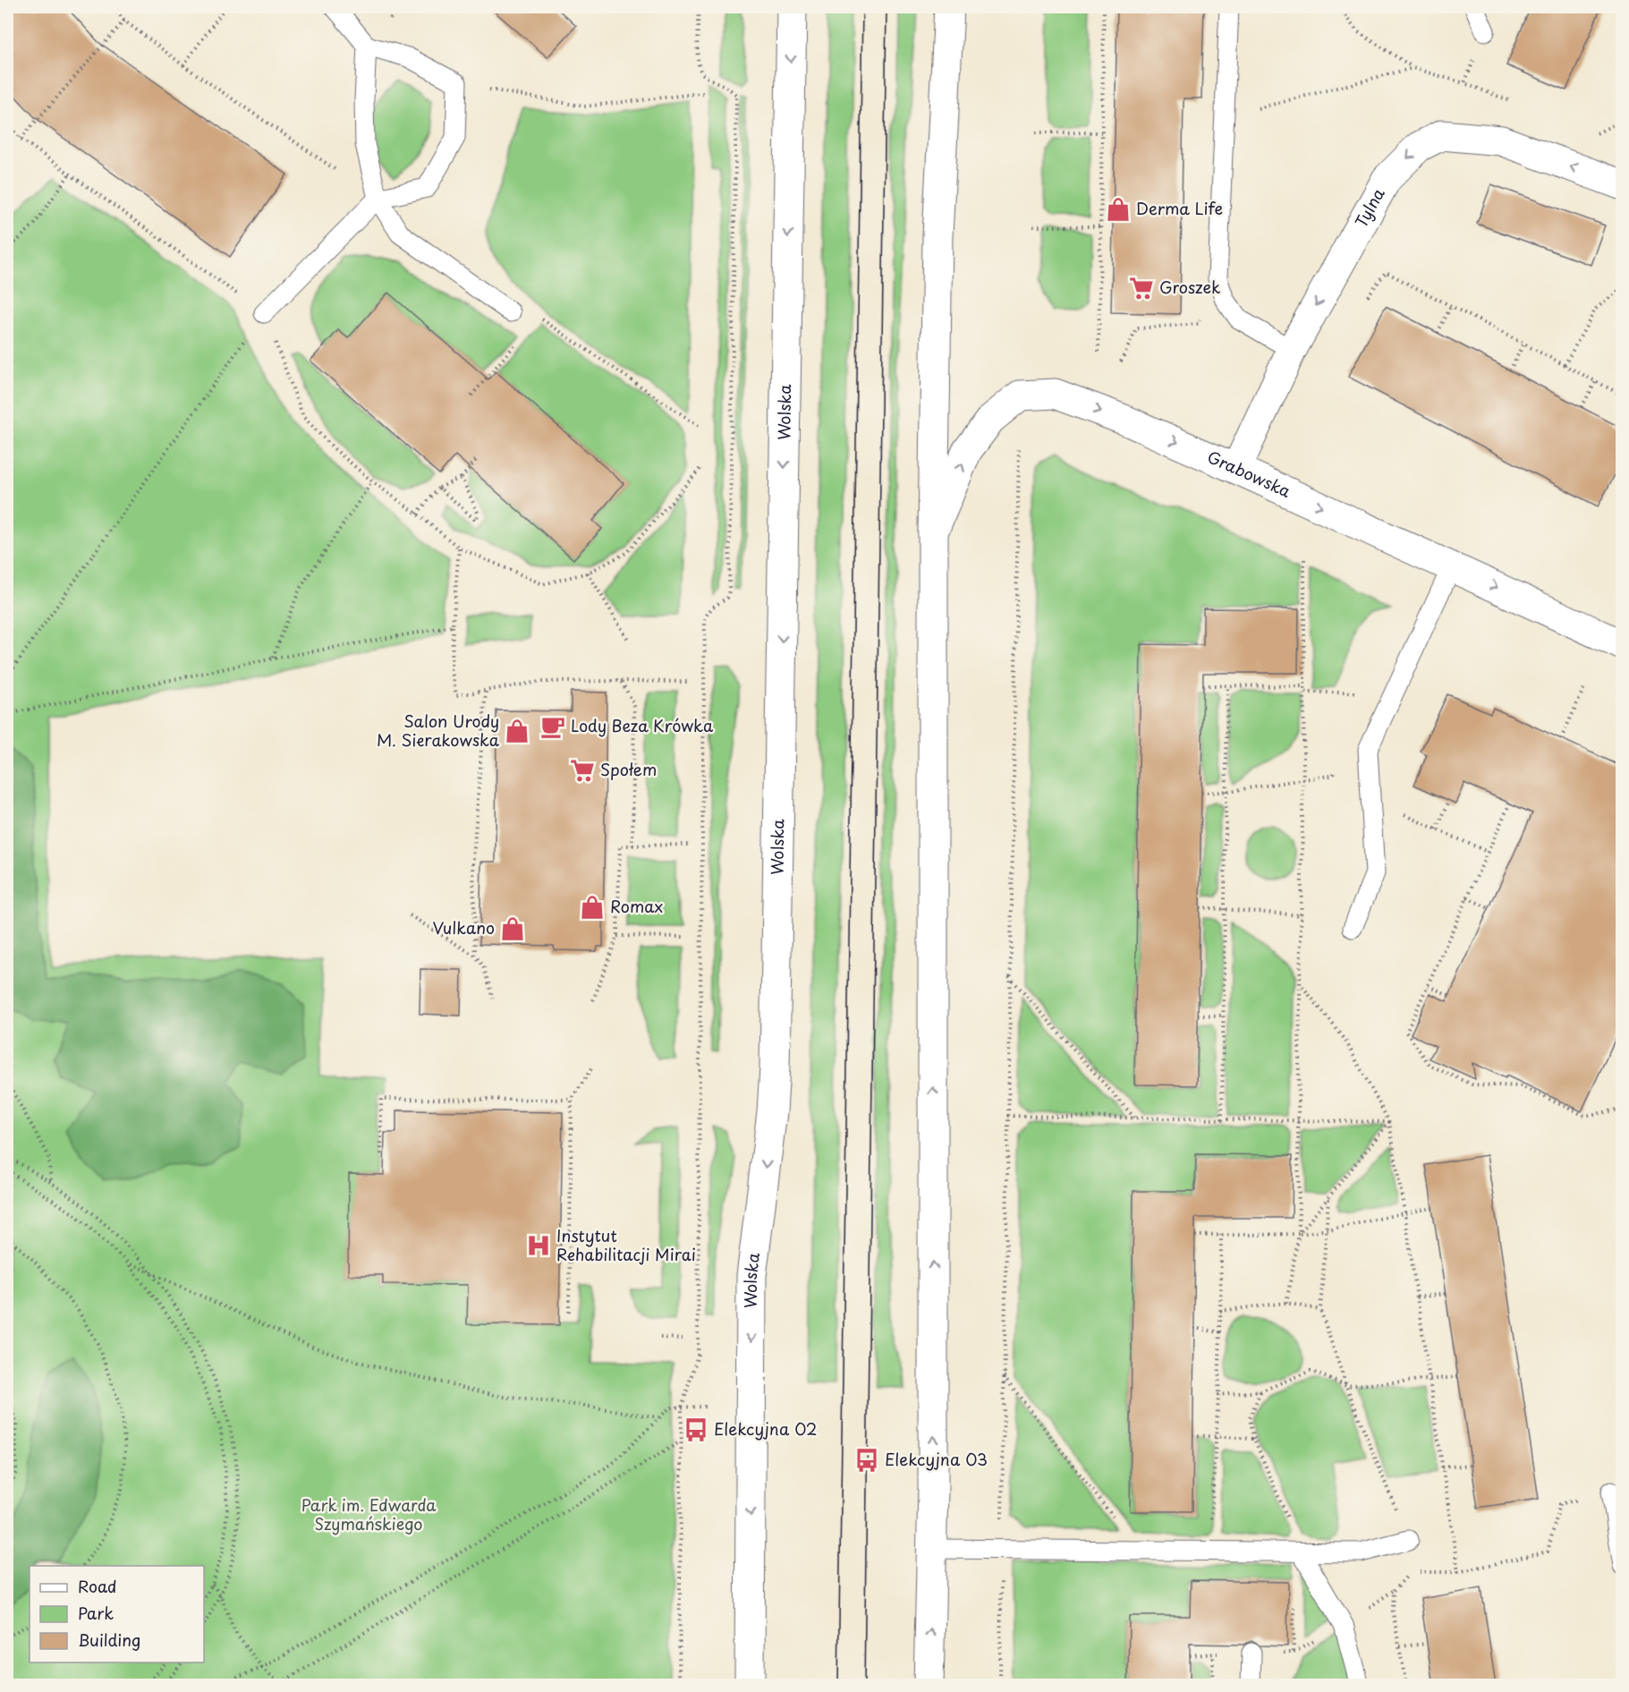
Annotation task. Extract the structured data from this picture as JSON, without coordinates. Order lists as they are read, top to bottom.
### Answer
{
  "streets": {
    "main road": ["Tylna", "Wolska", "Grabowska"]
  },
  "crossings": [
    ["Tylna", "Grabowska"]
  ],
  "one_way": ["Tylna", "Grabowska"],
  "parks": ["Park im. Edwarda Szymańskiego"],
  "places": {
    "shop": [
      "Derma Life",
      "Salon Urody M. Sierakowska",
      "Romax",
      "Vulkano"
    ],
    "supermarket": ["Groszek", "Społem"],
    "cafe": ["Lody Beza Krówka"],
    "hospital": ["Instytut Rehabilitacji Mirai"],
    "bus stop": ["Elekcyjna 02", "Elekcyjna 03"]
  },
  "legend": ["Road", "Park", "Building"]
}
